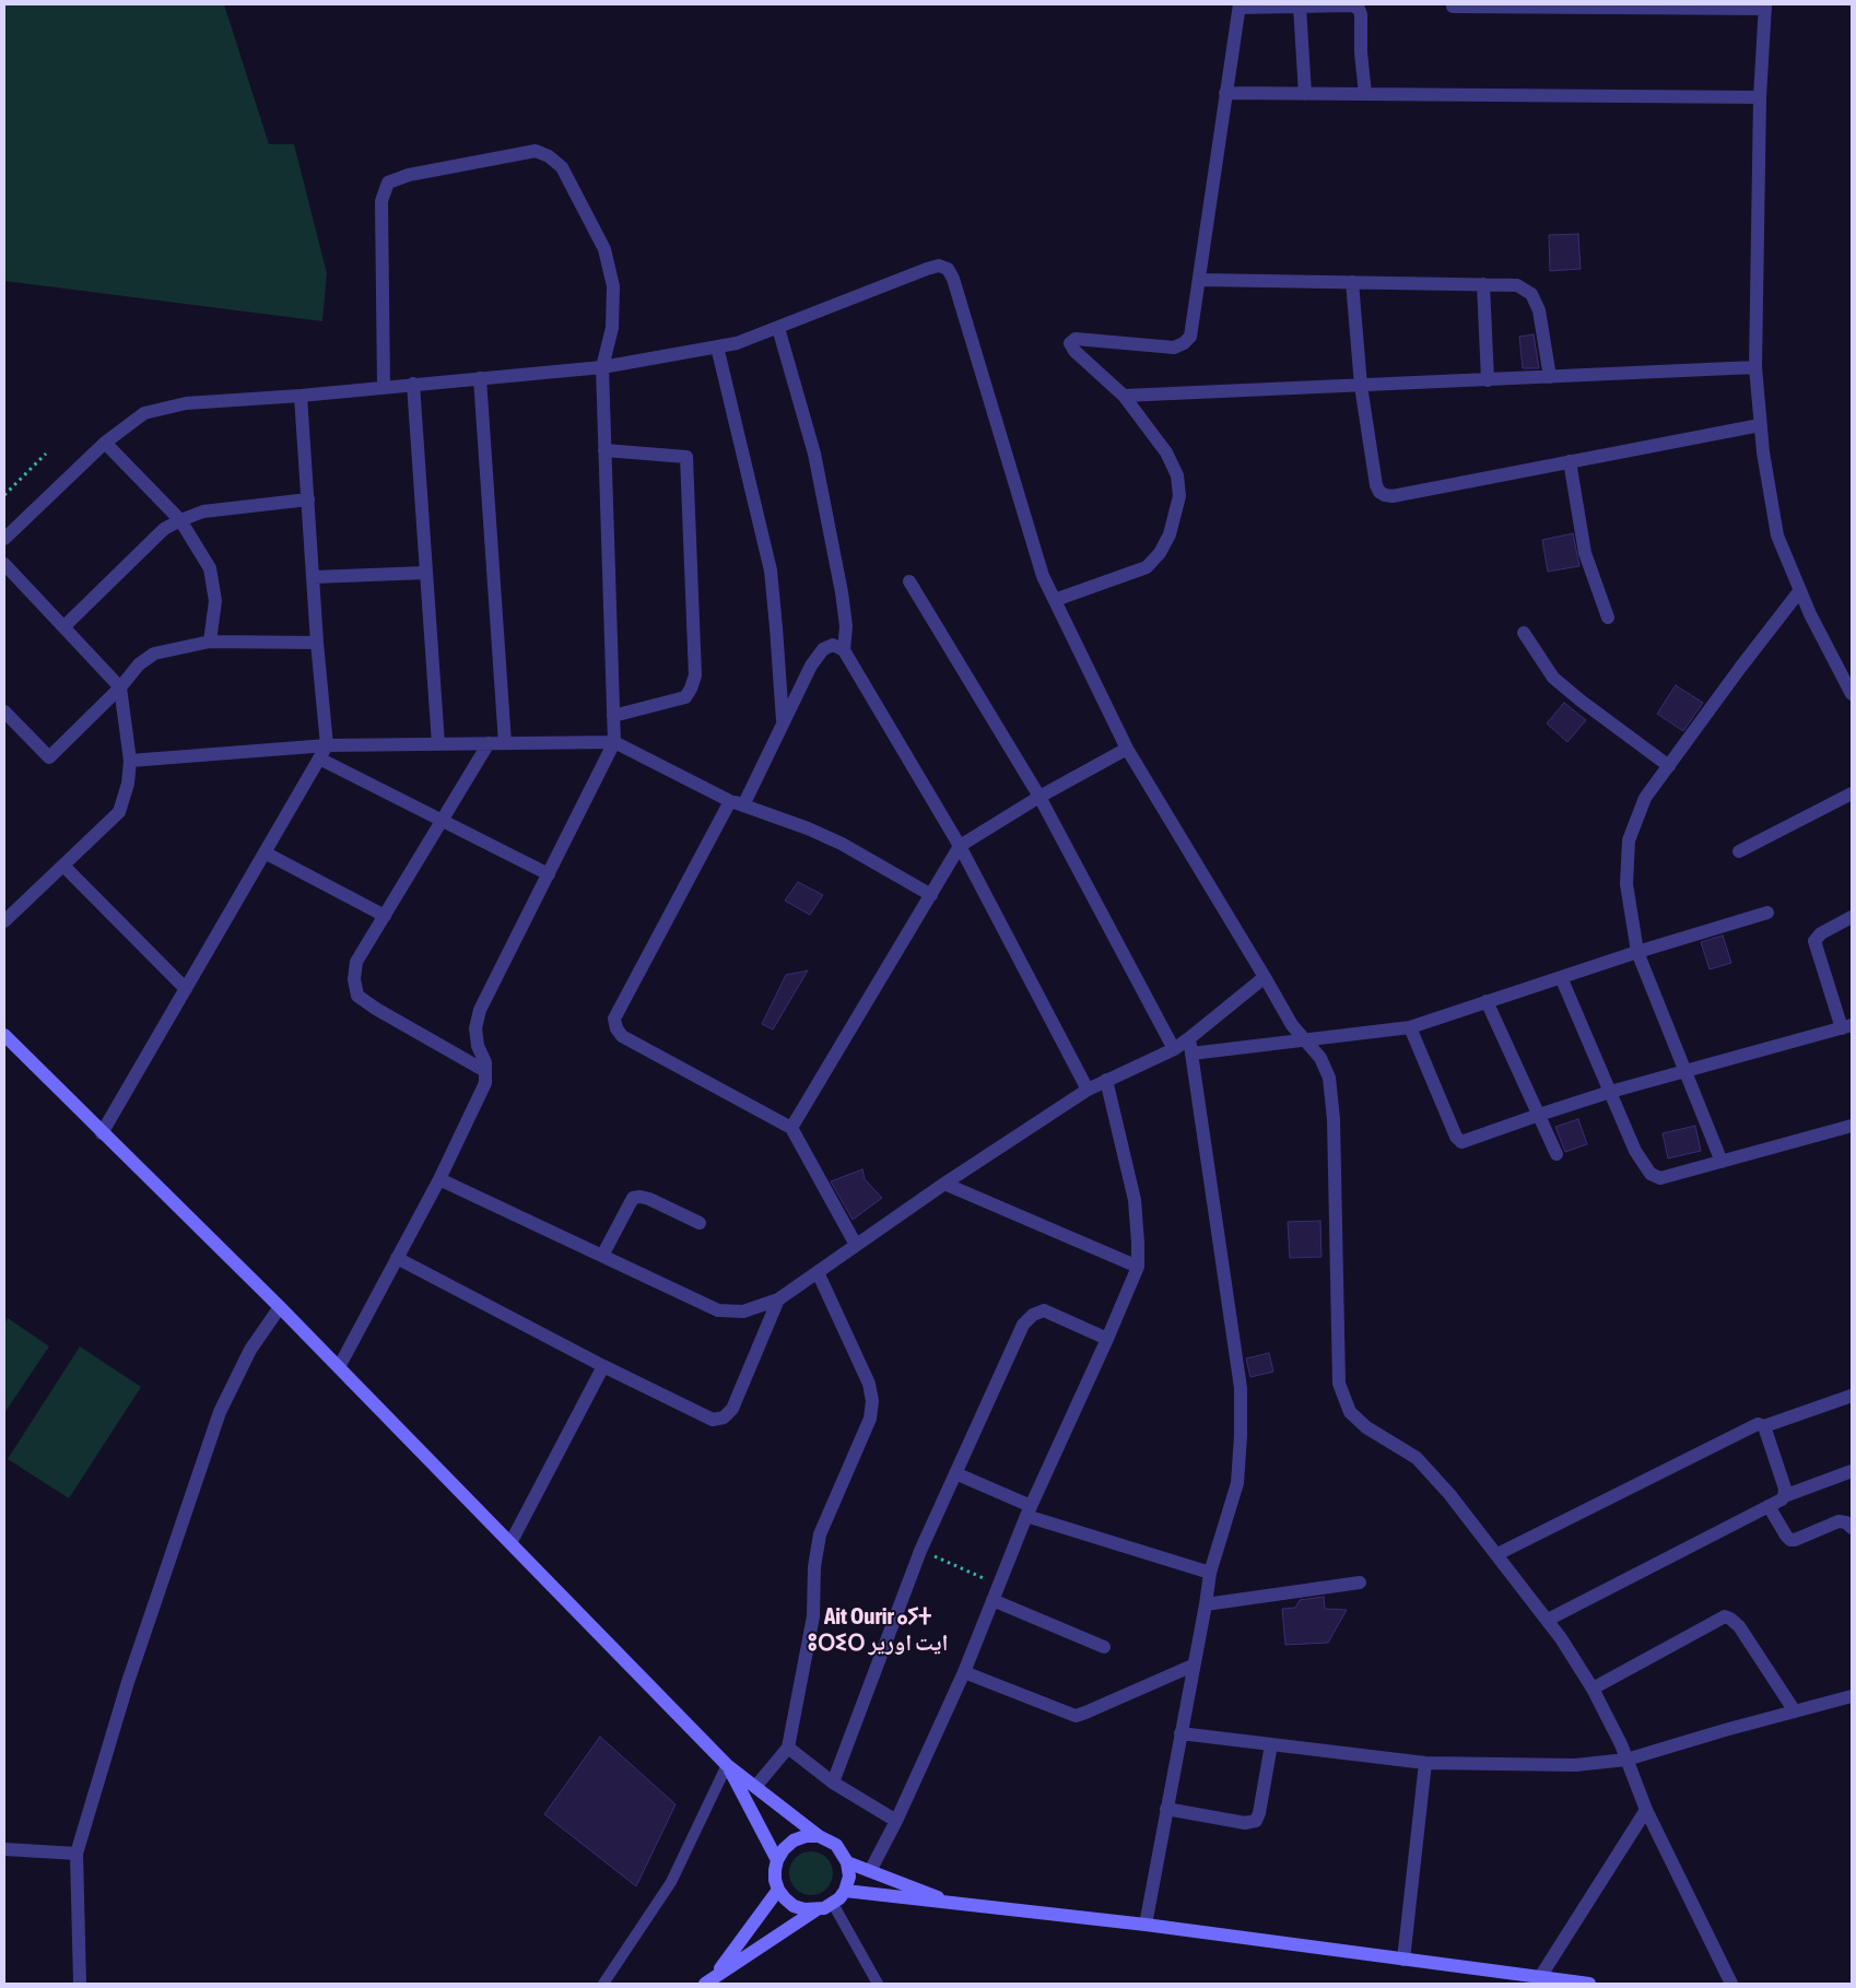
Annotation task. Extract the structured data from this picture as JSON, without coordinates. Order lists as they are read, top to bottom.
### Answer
{
  "districts": ["Ait Ourir ⴰⵢⵜ ⵓⵔⵉⵔ ايت اورير"]
}
